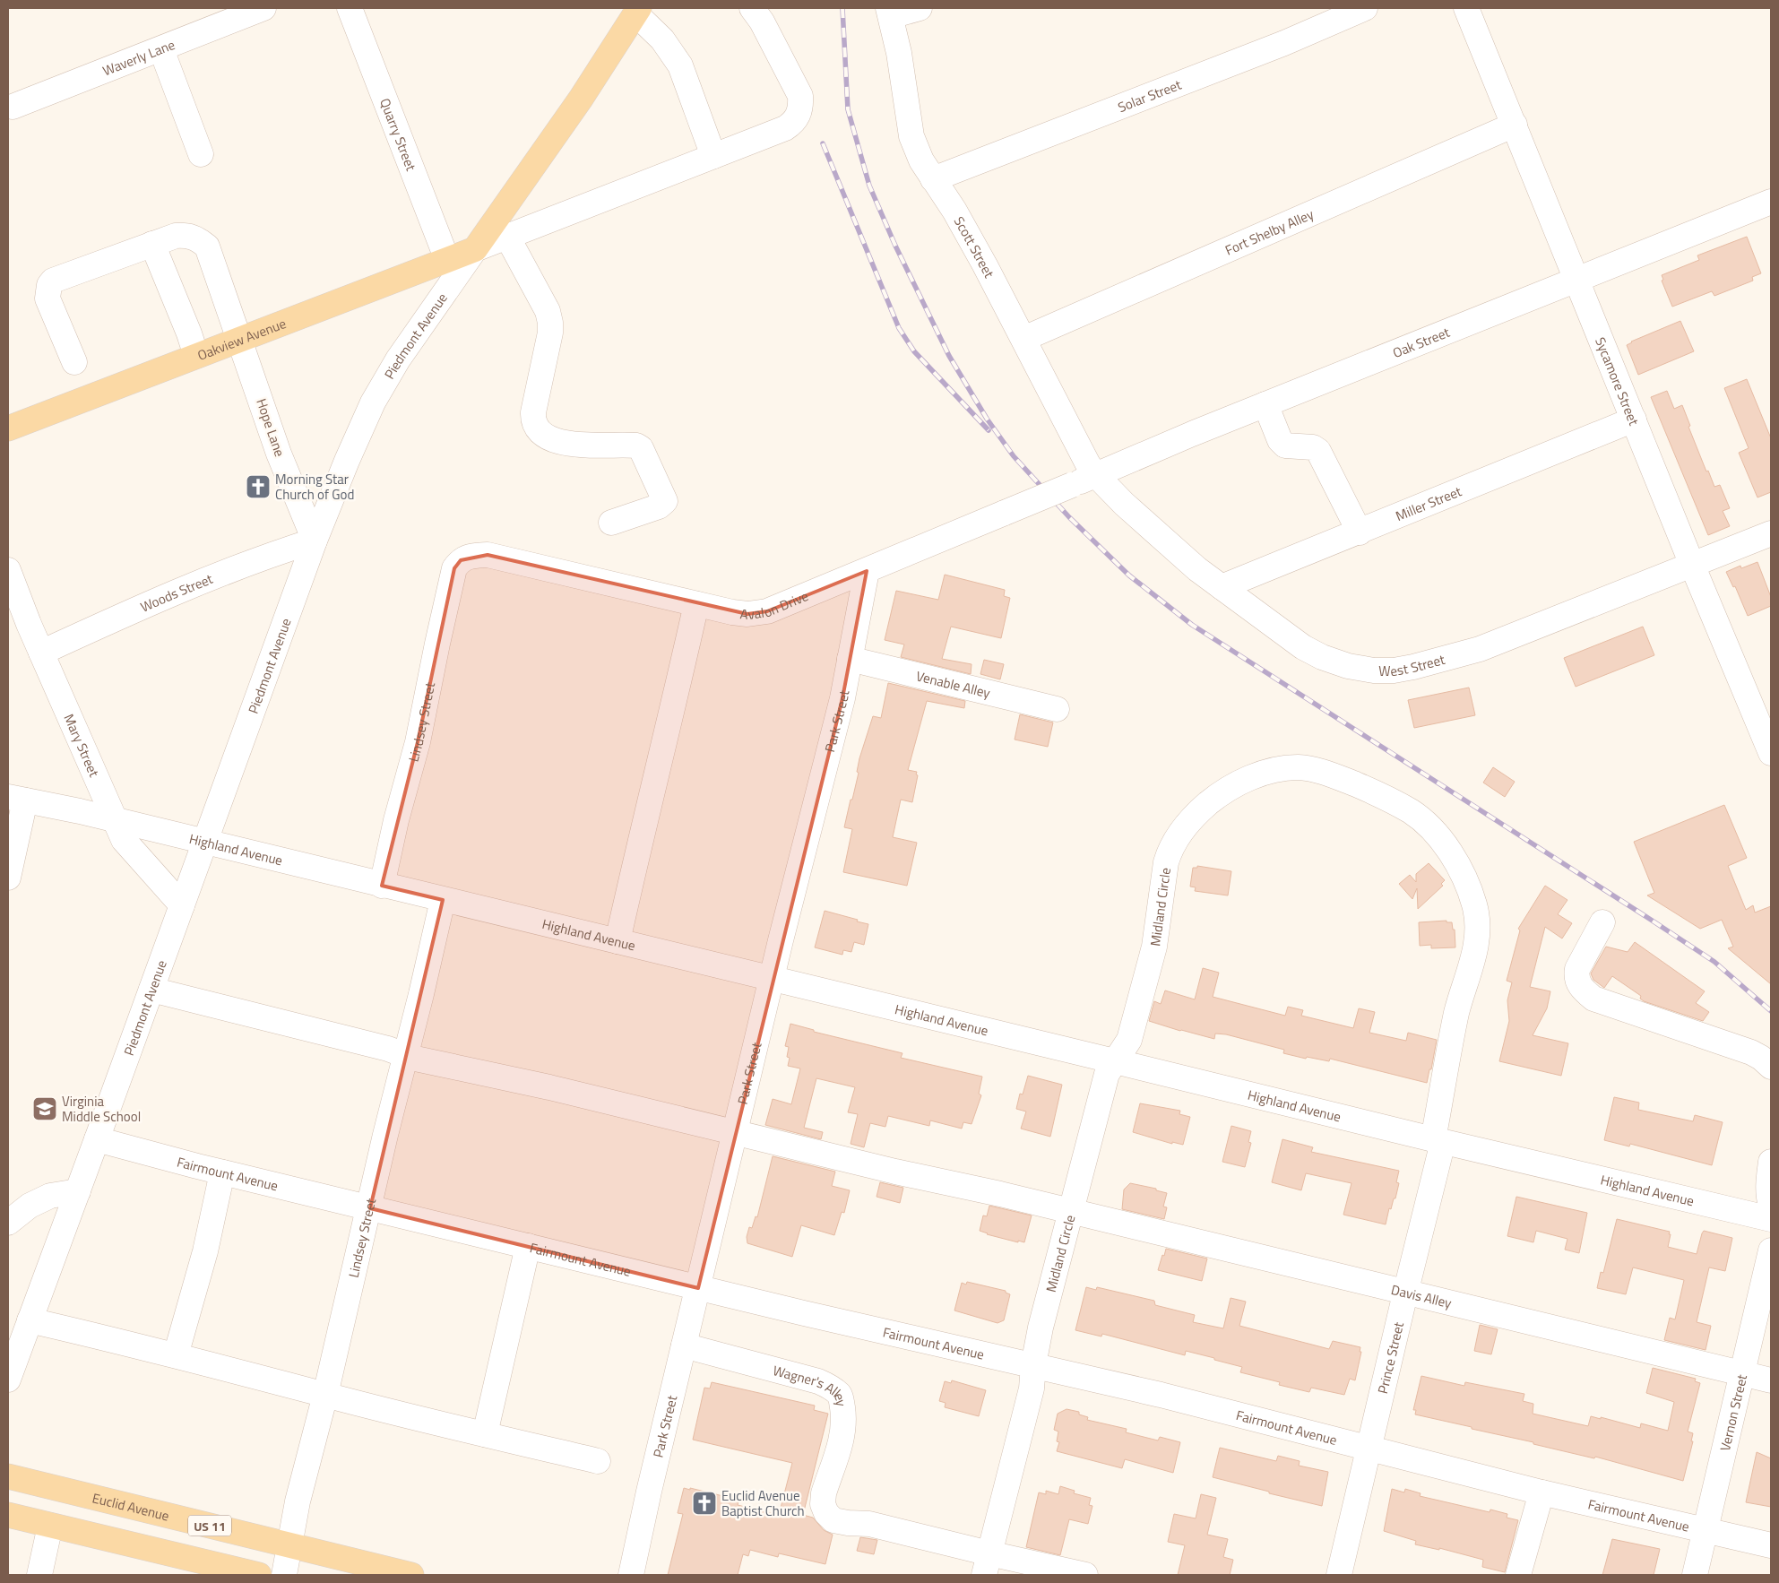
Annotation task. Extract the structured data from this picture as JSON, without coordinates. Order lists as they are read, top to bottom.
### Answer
{
  "streets": {
    "main road": [
      "Piedmont Avenue",
      "Oakview Avenue",
      "Euclid Avenue",
      "US 11"
    ],
    "street": [
      "Waverly Lane",
      "Solar Street",
      "Quarry Street",
      "Fort Shelby Alley",
      "Scott Street",
      "Oak Street",
      "Sycamore Street",
      "Hope Lane",
      "Miller Street",
      "Woods Street",
      "Avalon Drive",
      "West Street",
      "Venable Alley",
      "Park Street",
      "Lindsey Street",
      "Mary Street",
      "Highland Avenue",
      "Midland Circle",
      "Fairmount Avenue",
      "Davis Alley",
      "Prince Street",
      "Wagner's Alley",
      "Vernon Street"
    ]
  },
  "crossings": [
    ["Solar Street", "Scott Street"],
    ["Quarry Street", "Oakview Avenue"],
    ["Fort Shelby Alley", "Scott Street"],
    ["Fort Shelby Alley", "Sycamore Street"],
    ["Scott Street", "Oak Street"],
    ["Scott Street", "West Street"],
    ["Piedmont Avenue", "Oakview Avenue"],
    ["Piedmont Avenue", "Hope Lane"],
    ["Piedmont Avenue", "Woods Street"],
    ["Piedmont Avenue", "Mary Street"],
    ["Piedmont Avenue", "Highland Avenue"],
    ["Piedmont Avenue", "Fairmount Avenue"],
    ["Piedmont Avenue", "Davis Alley"],
    ["Oakview Avenue", "Hope Lane"],
    ["Oak Street", "Sycamore Street"],
    ["Oak Street", "Avalon Drive"],
    ["Oak Street", "West Street"],
    ["Sycamore Street", "Miller Street"],
    ["Sycamore Street", "West Street"],
    ["Hope Lane", "Woods Street"],
    ["Miller Street", "West Street"],
    ["Woods Street", "Mary Street"],
    ["Avalon Drive", "Park Street"],
    ["Avalon Drive", "Lindsey Street"],
    ["Venable Alley", "Park Street"],
    ["Park Street", "Highland Avenue"],
    ["Park Street", "Fairmount Avenue"],
    ["Park Street", "Davis Alley"],
    ["Park Street", "Wagner's Alley"],
    ["Lindsey Street", "Highland Avenue"],
    ["Lindsey Street", "Fairmount Avenue"],
    ["Lindsey Street", "Davis Alley"],
    ["Lindsey Street", "Euclid Avenue"],
    ["Mary Street", "Highland Avenue"],
    ["Highland Avenue", "Midland Circle"],
    ["Highland Avenue", "Prince Street"],
    ["Midland Circle", "Fairmount Avenue"],
    ["Midland Circle", "Davis Alley"],
    ["Midland Circle", "Prince Street"],
    ["Midland Circle", "Wagner's Alley"],
    ["Fairmount Avenue", "Prince Street"],
    ["Fairmount Avenue", "Vernon Street"],
    ["Davis Alley", "Prince Street"],
    ["Davis Alley", "Vernon Street"]
  ],
  "places": {
    "church": ["Morning Star Church of God", "Euclid Avenue Baptist Church"],
    "school or university": ["Virginia Middle School"]
  }
}
